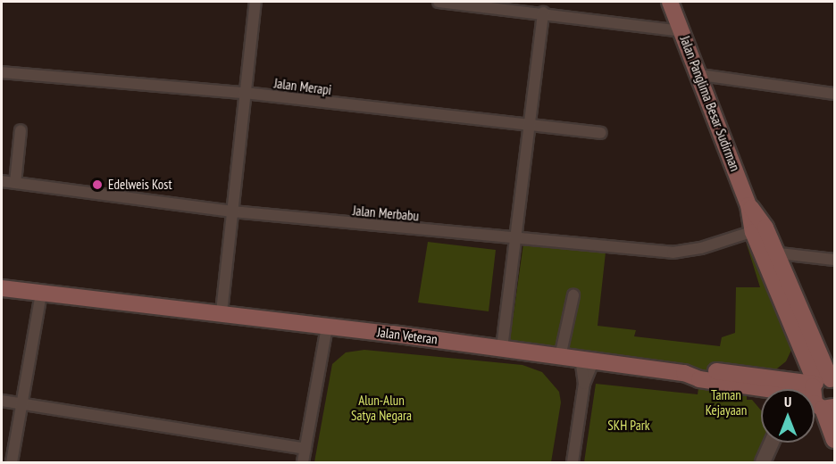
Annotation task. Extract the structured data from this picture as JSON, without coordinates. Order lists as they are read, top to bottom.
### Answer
{
  "streets": {
    "main road": ["Jalan Panglima Besar Sudirman", "Jalan Veteran"],
    "street": ["Jalan Merapi", "Jalan Merbabu"]
  },
  "crossings": [
    ["Jalan Panglima Besar Sudirman", "Jalan Merbabu"],
    ["Jalan Panglima Besar Sudirman", "Jalan Veteran"]
  ],
  "parks": ["Taman Kejayaan", "Alun-Alun Satya Negara", "SKH Park"],
  "places": ["Edelweis Kost"],
  "north": "top"
}
